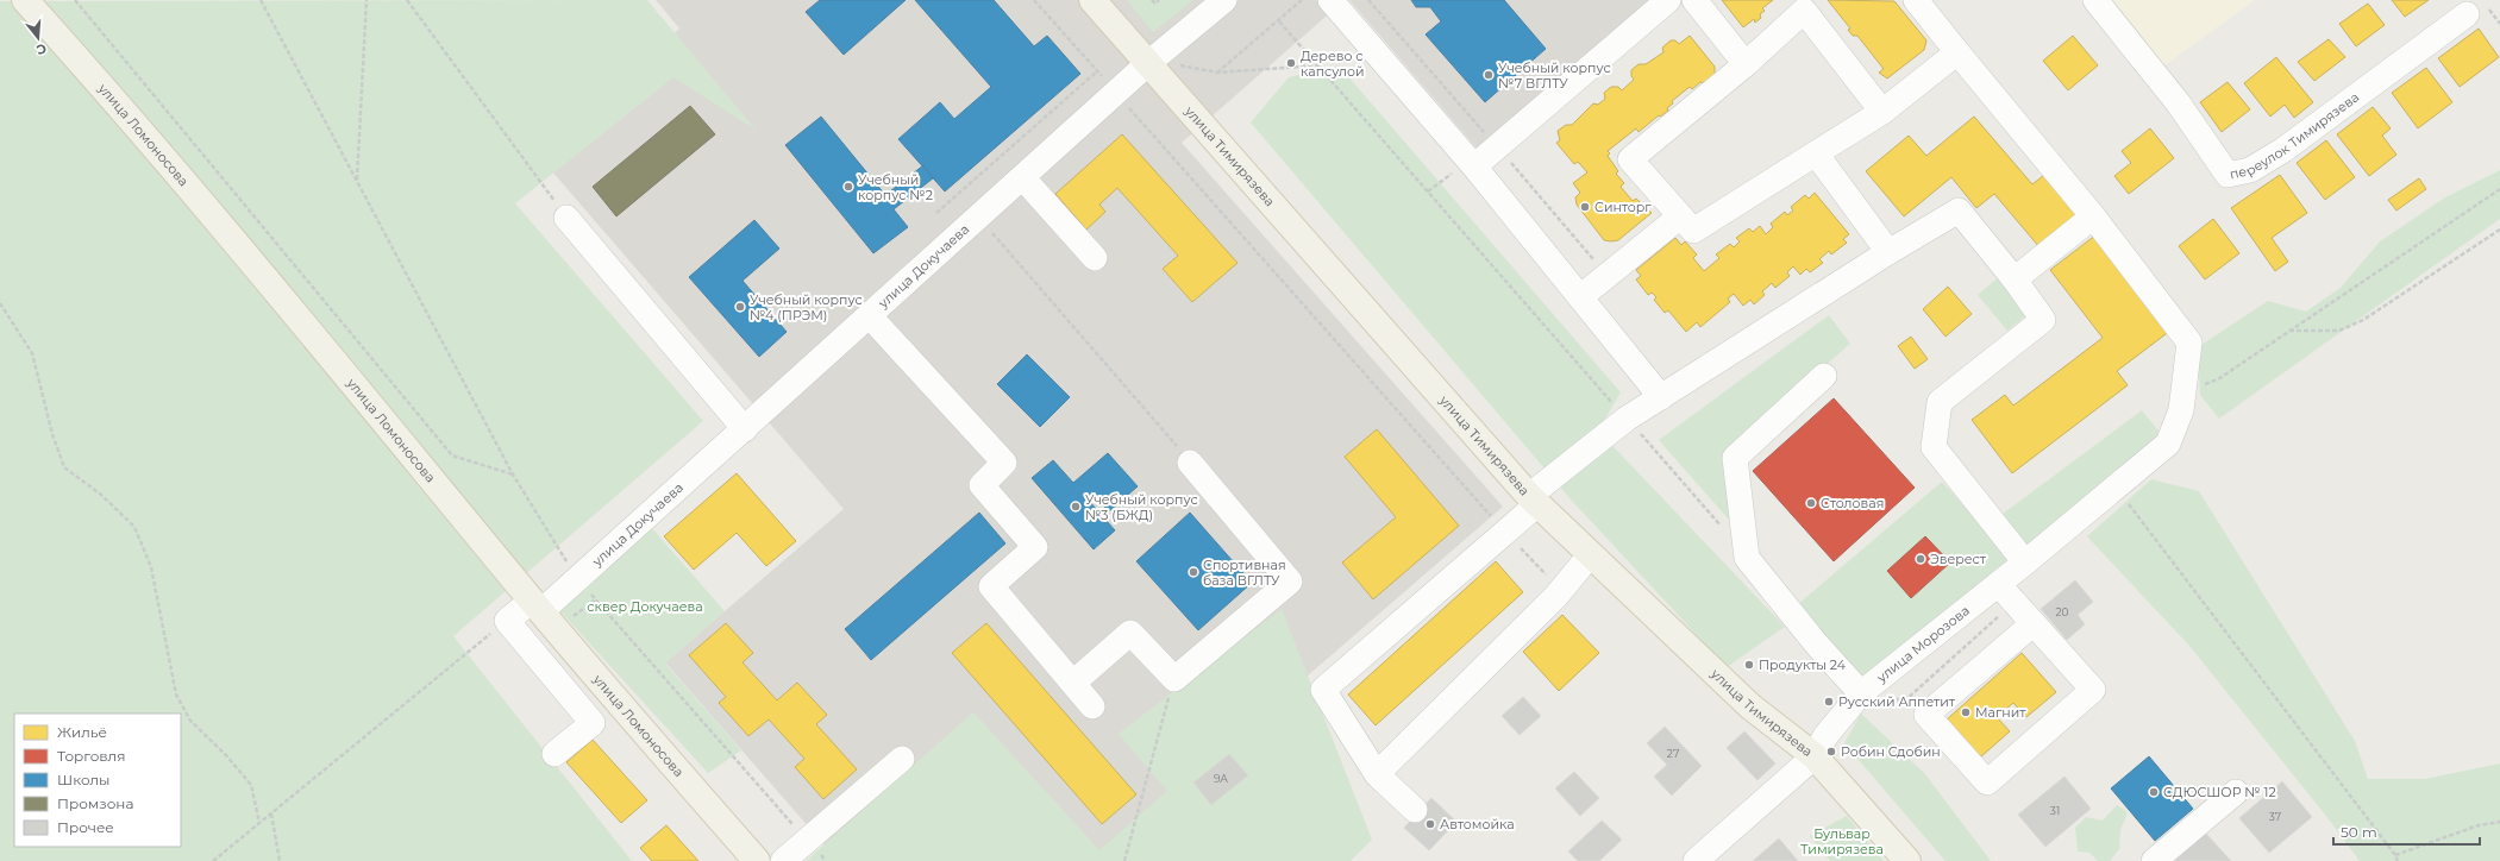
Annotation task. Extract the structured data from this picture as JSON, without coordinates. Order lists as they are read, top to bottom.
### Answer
{
  "streets": {
    "main road": ["улица Ломоносова", "улица Тимирязева"],
    "street": ["переулок Тимирязева", "улица Докучаева", "улица Морозова"]
  },
  "crossings": [
    ["улица Ломоносова", "улица Докучаева"],
    ["улица Тимирязева", "улица Докучаева"],
    ["улица Тимирязева", "улица Морозова"]
  ],
  "parks": ["сквер Докучаева", "Бульвар Тимирязева"],
  "places": [
    "Дерево с капсулой",
    "Учебный корпус №7 ВГЛТУ",
    "Учебный корпус №2",
    "Синторг",
    "Учебный корпус №4 (ПРЭМ)",
    "Столовая",
    "Учебный корпус №3 (БЖД)",
    "Эверест",
    "Спортивная база ВГЛТУ",
    "Продукты 24",
    "Русский Аппетит",
    "Магнит",
    "Робин Сдобин",
    "СДЮСШОР № 12",
    "Автомойка"
  ],
  "house_numbers": [
    "20",
    "27",
    "9А",
    "31",
    "37"
  ],
  "legend": [
    "Жильё",
    "Торговля",
    "Школы",
    "Промзона",
    "Прочее"
  ],
  "scale_bar": "50 m",
  "north": "bottom"
}
